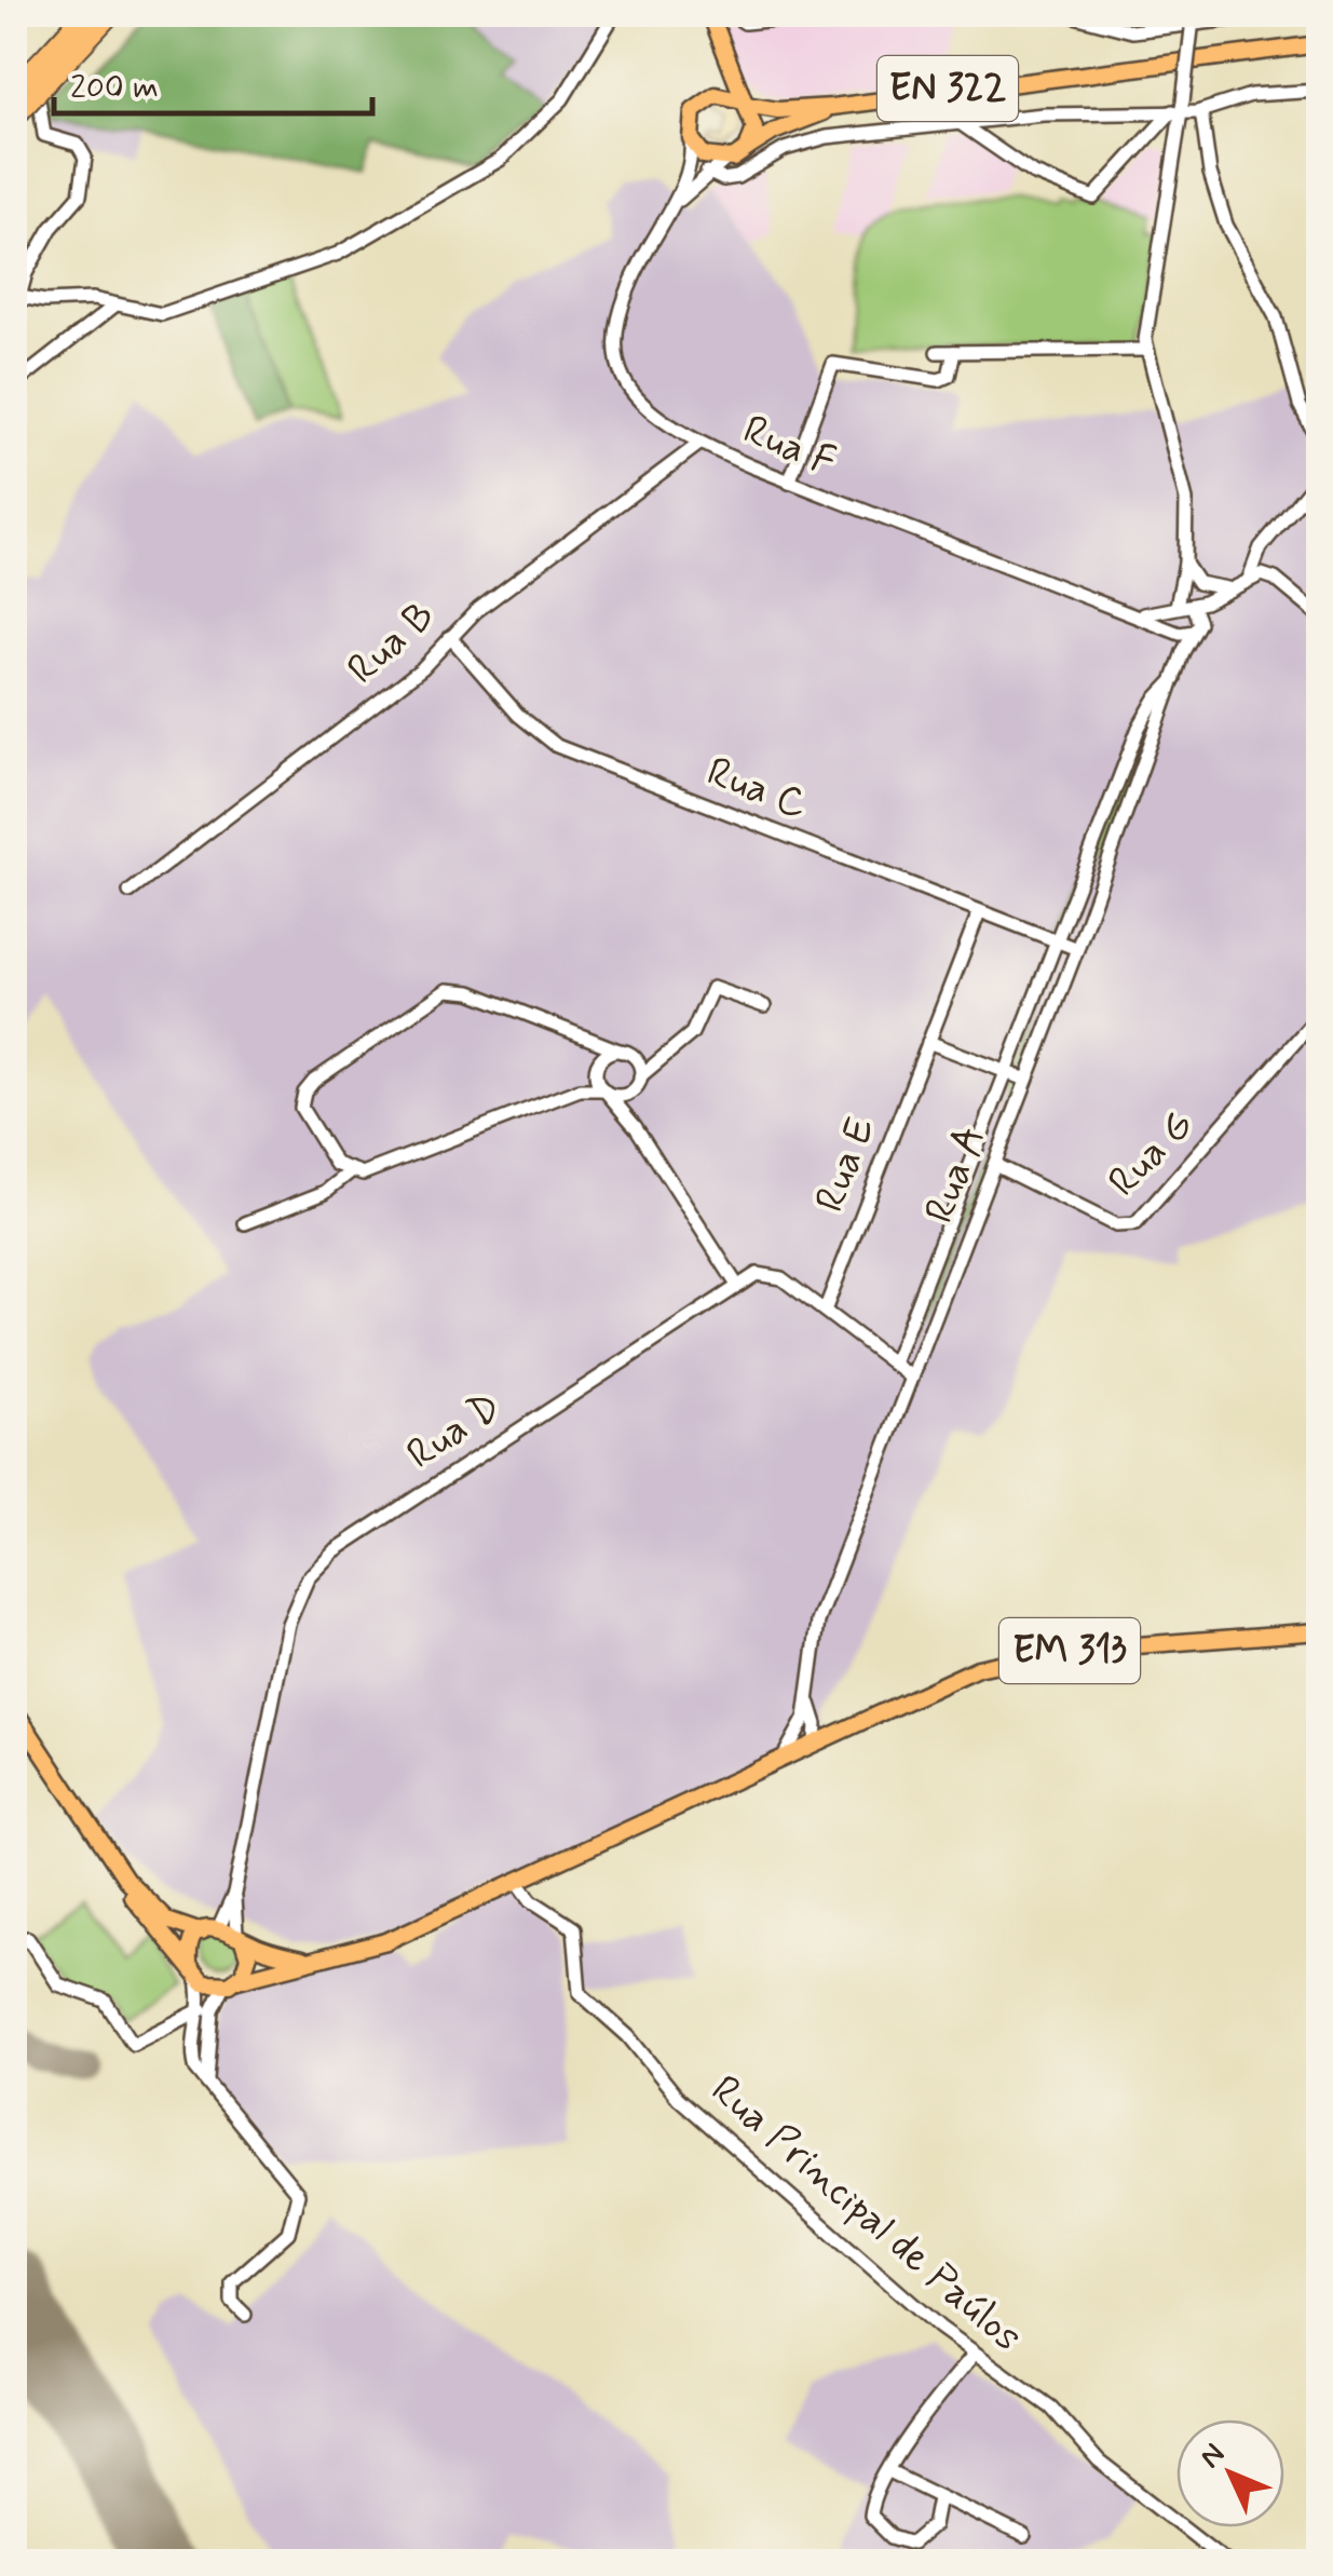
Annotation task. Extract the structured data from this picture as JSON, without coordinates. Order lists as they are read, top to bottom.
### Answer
{
  "streets": {
    "main road": ["EN 322", "EM 313"],
    "street": [
      "Rua F",
      "Rua B",
      "Rua C",
      "Rua G",
      "Rua E",
      "Rua A",
      "Rua D",
      "Rua Principal de Paúlos"
    ]
  },
  "crossings": [
    ["Rua F", "Rua B"],
    ["Rua B", "Rua C"],
    ["Rua C", "Rua E"],
    ["Rua C", "Rua A"],
    ["Rua G", "Rua A"],
    ["EM 313", "Rua Principal de Paúlos"]
  ],
  "scale_bar": "200 m",
  "north": "top left"
}
